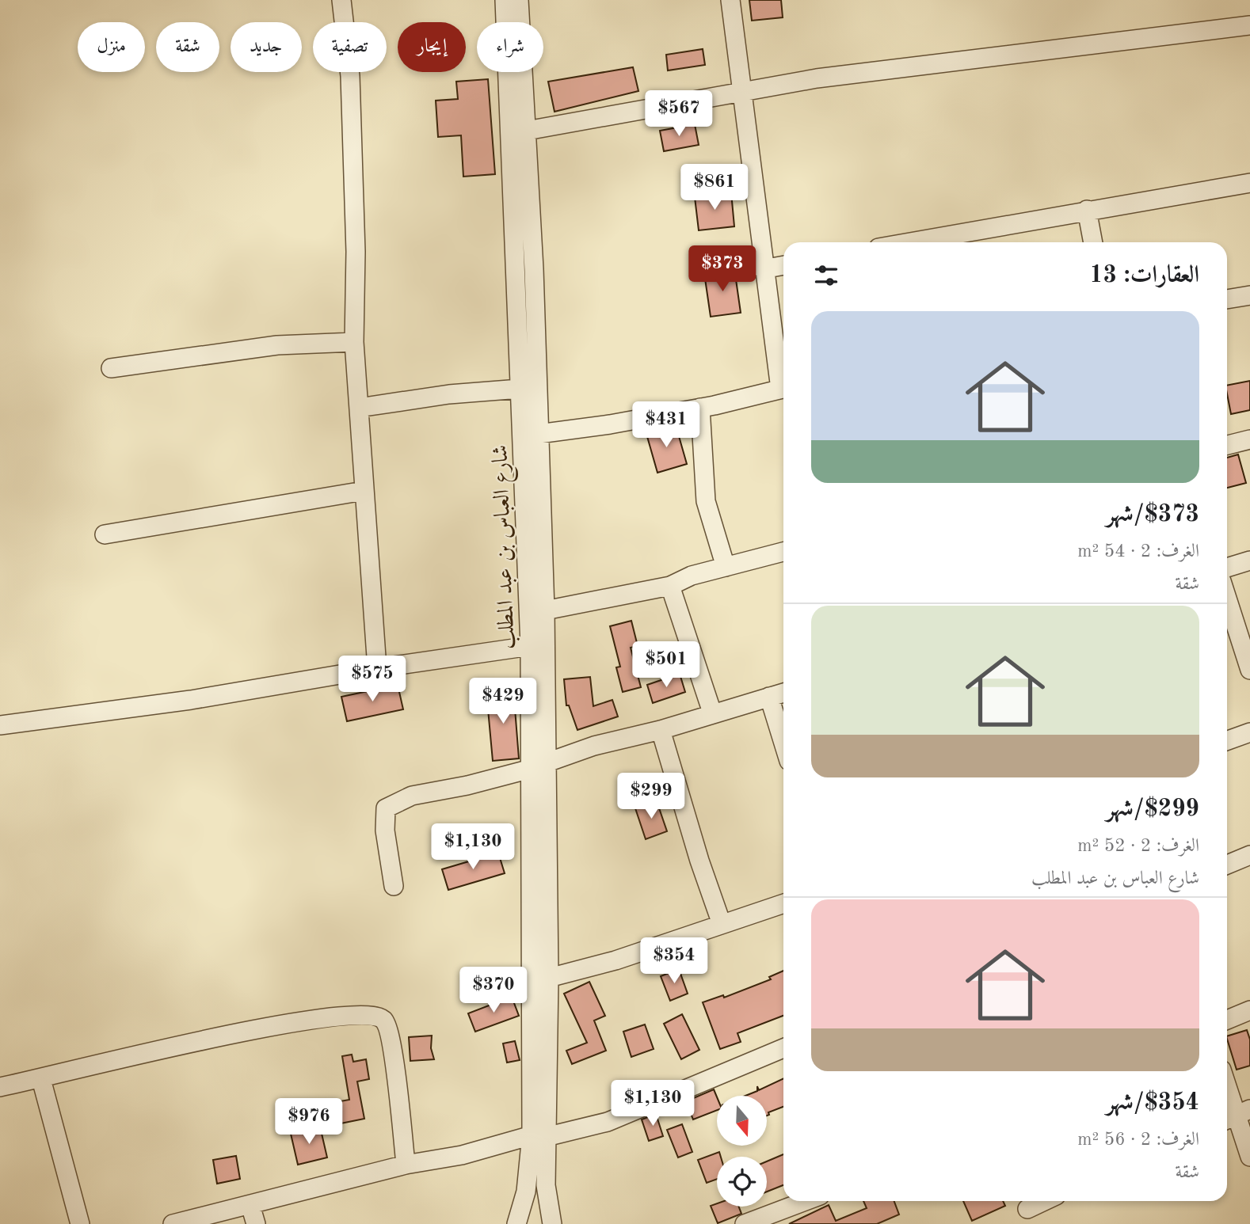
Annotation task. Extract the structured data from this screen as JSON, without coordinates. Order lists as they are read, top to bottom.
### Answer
{
  "streets": {
    "street": ["شارع العباس بن عبد المطلب"]
  },
  "north": "bottom",
  "page": {
    "chip": [
      "شراء",
      "إيجار",
      "تصفية",
      "جديد",
      "شقة",
      "منزل"
    ],
    "price": [
      "$567",
      "$861",
      "$373",
      "$431",
      "$501",
      "$575",
      "$429",
      "$299",
      "$1,130",
      "$354",
      "$370",
      "$1,130",
      "$976"
    ],
    "heading": "العقارات: 13",
    "list": [
      {
        "name": "$373/شهر",
        "note": "الغرف: 2 · 54 m² · شقة"
      },
      {
        "name": "$299/شهر",
        "note": "الغرف: 2 · 52 m² · شارع العباس بن عبد المطلب"
      },
      {
        "name": "$354/شهر",
        "note": "الغرف: 2 · 56 m² · شقة"
      }
    ]
  }
}
